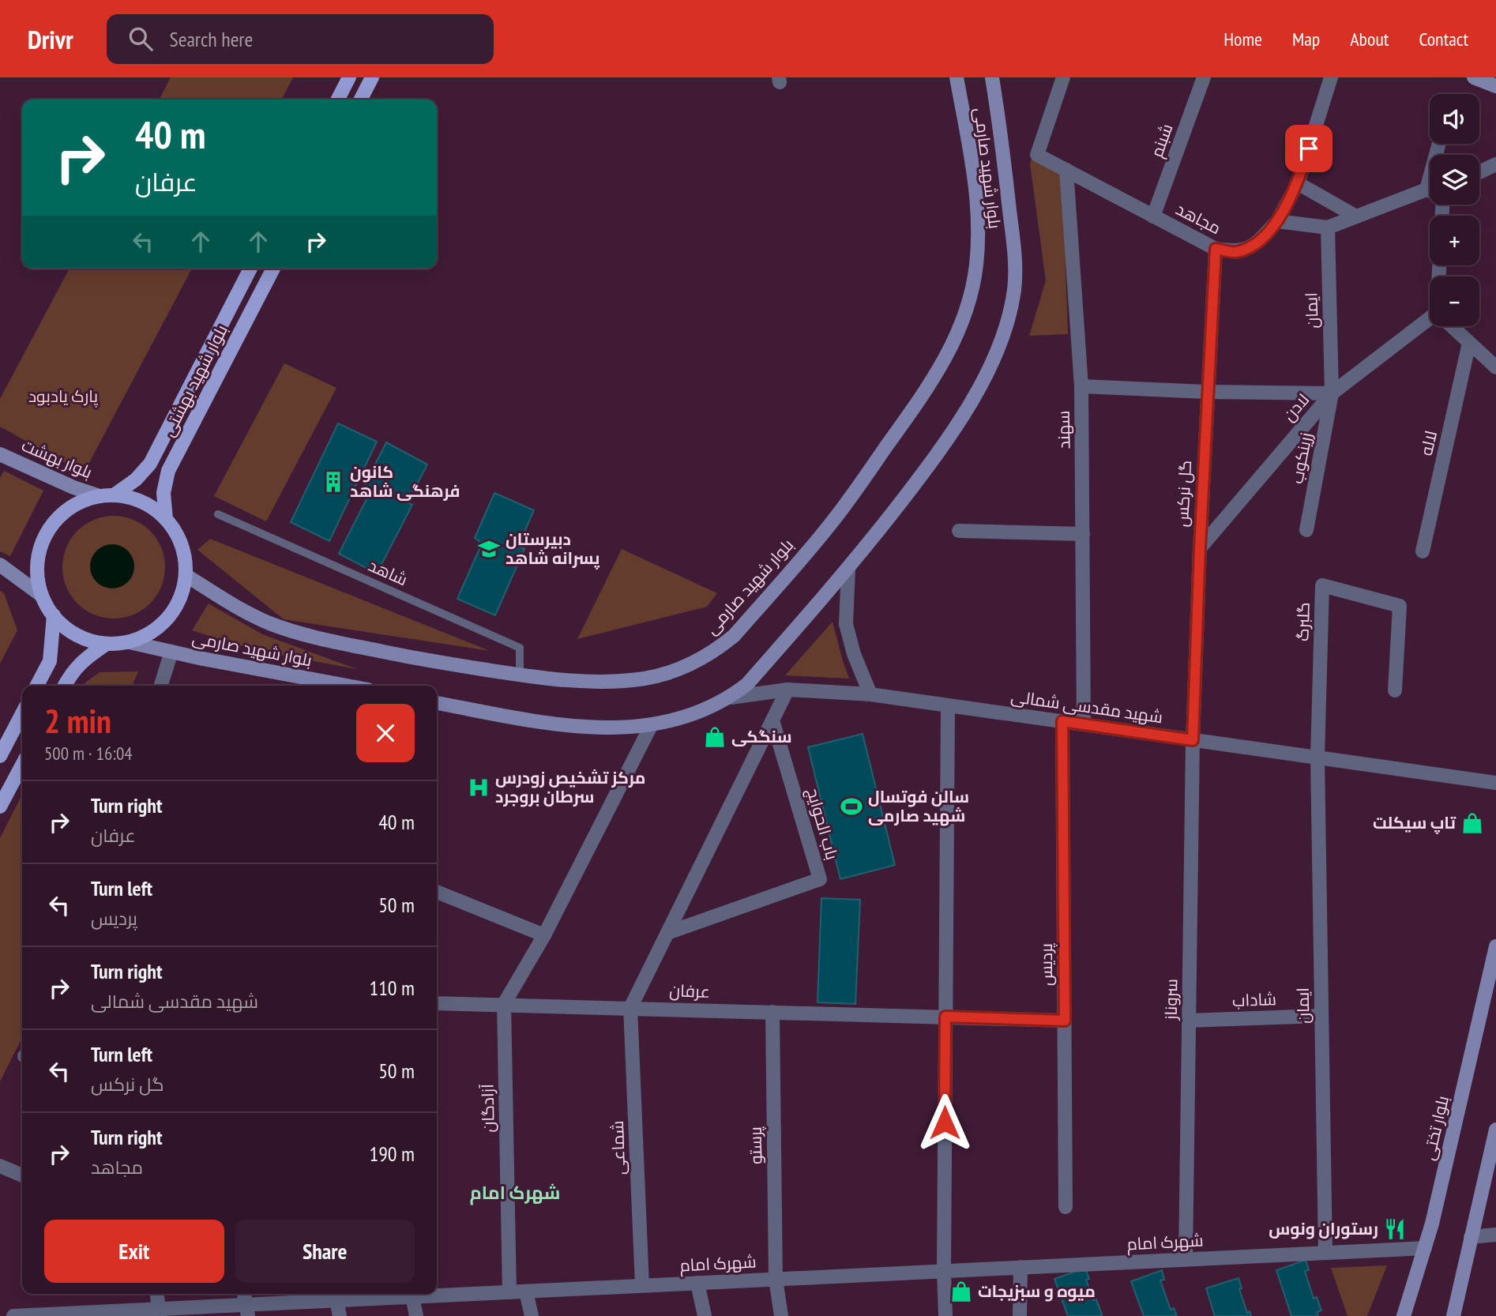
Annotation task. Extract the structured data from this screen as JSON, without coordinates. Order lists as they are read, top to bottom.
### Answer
{
  "streets": {
    "main road": [
      "بلوار شهید صارمی",
      "بلوار شهید بهشتی",
      "بلوار بهشت",
      "بلوار تختی"
    ],
    "street": [
      "شبنم",
      "مجاهد",
      "ایمان",
      "لادن",
      "سهند",
      "لاله",
      "زرینکوب",
      "گل نرکس",
      "گلبرگ",
      "شهید مقدسی شمالی",
      "باب الحوایج",
      "پردیس",
      "عرفان",
      "سروناز",
      "شاداب",
      "آزادگان",
      "پرستو",
      "شماعی",
      "شهرک امام"
    ],
    "lane": ["شاهد"]
  },
  "crossings": [
    ["شبنم", "مجاهد"],
    ["بلوار شهید صارمی", "بلوار شهید بهشتی"],
    ["بلوار شهید صارمی", "بلوار بهشت"],
    ["بلوار شهید صارمی", "شاهد"],
    ["بلوار شهید صارمی", "شهید مقدسی شمالی"],
    ["مجاهد", "سهند"],
    ["مجاهد", "گل نرکس"],
    ["ایمان", "لادن"],
    ["ایمان", "زرینکوب"],
    ["ایمان", "گلبرگ"],
    ["ایمان", "شهید مقدسی شمالی"],
    ["ایمان", "شاداب"],
    ["ایمان", "شهرک امام"],
    ["بلوار شهید بهشتی", "بلوار بهشت"],
    ["لادن", "زرینکوب"],
    ["لادن", "گل نرکس"],
    ["سهند", "شهید مقدسی شمالی"],
    ["گل نرکس", "شهید مقدسی شمالی"],
    ["گل نرکس", "سروناز"],
    ["گلبرگ", "شهید مقدسی شمالی"],
    ["شهید مقدسی شمالی", "پردیس"],
    ["شهید مقدسی شمالی", "سروناز"],
    ["پردیس", "عرفان"],
    ["عرفان", "آزادگان"],
    ["عرفان", "پرستو"],
    ["عرفان", "شماعی"],
    ["سروناز", "شاداب"],
    ["سروناز", "شهرک امام"],
    ["آزادگان", "شهرک امام"],
    ["بلوار تختی", "شهرک امام"],
    ["پرستو", "شهرک امام"],
    ["شماعی", "شهرک امام"]
  ],
  "districts": ["شهرک امام"],
  "parks": ["پارک یادبود"],
  "places": {
    "building": ["کانون فرهنگی شاهد"],
    "school or university": ["دبیرستان پسرانه شاهد"],
    "shop": ["سنگکی", "تاپ سیکلت", "میوه و سبزیجات"],
    "hospital": ["مرکز تشخیص زودرس سرطان بروجرد"],
    "sports": ["سالن فوتسال شهید صارمی"],
    "restaurant": ["رستوران ونوس"]
  },
  "page": {
    "header": "Drivr",
    "search": "Search here",
    "nav": [
      "Home",
      "Map",
      "About",
      "Contact"
    ],
    "map_buttons": ["+", "−"],
    "turn": ["40 m", "عرفان"],
    "heading": ["2 min", "500 m · 16:04"],
    "list": [
      {
        "name": "Turn right",
        "note": "عرفان",
        "value": "40 m"
      },
      {
        "name": "Turn left",
        "note": "پردیس",
        "value": "50 m"
      },
      {
        "name": "Turn right",
        "note": "شهید مقدسی شمالی",
        "value": "110 m"
      },
      {
        "name": "Turn left",
        "note": "گل نرکس",
        "value": "50 m"
      },
      {
        "name": "Turn right",
        "note": "مجاهد",
        "value": "190 m"
      }
    ],
    "buttons": ["Exit", "Share"]
  }
}
